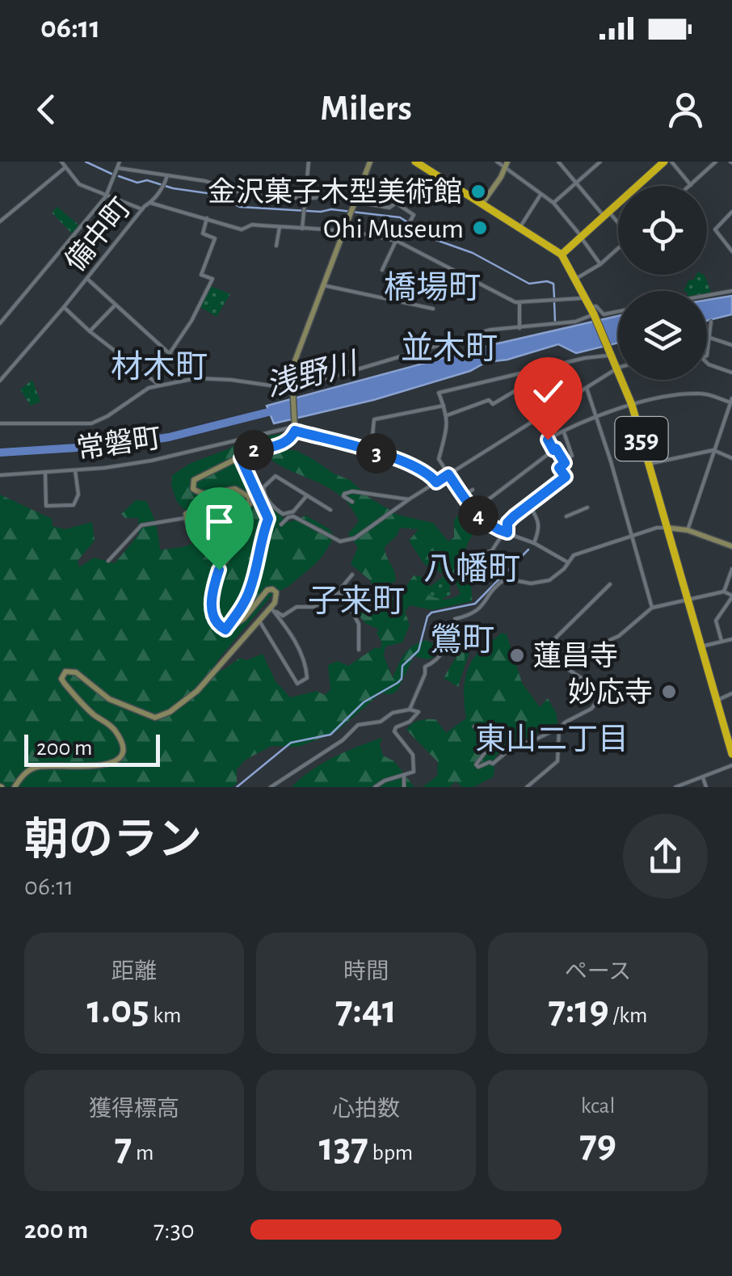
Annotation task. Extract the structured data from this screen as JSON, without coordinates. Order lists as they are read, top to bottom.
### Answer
{
  "streets": {
    "highway": ["359"],
    "street": ["備中町", "常磐町"]
  },
  "districts": [
    "橋場町",
    "並木町",
    "材木町",
    "八幡町",
    "子来町",
    "鶯町",
    "東山二丁目"
  ],
  "water": ["浅野川"],
  "places": [
    "金沢菓子木型美術館",
    "Ohi Museum",
    "蓮昌寺",
    "妙応寺"
  ],
  "scale_bar": "200 m",
  "page": {
    "status": "06:11",
    "header": "Milers",
    "pins": ["2", "3", "4"],
    "scale": "200 m",
    "heading": ["朝のラン", "06:11"],
    "stats": [
      ["距離", "1.05 km"],
      ["時間", "7:41"],
      ["ペース", "7:19 /km"],
      ["獲得標高", "7 m"],
      ["心拍数", "137 bpm"],
      ["kcal", "79"]
    ],
    "list": [
      {
        "name": "200 m",
        "note": "7:30"
      }
    ]
  }
}
